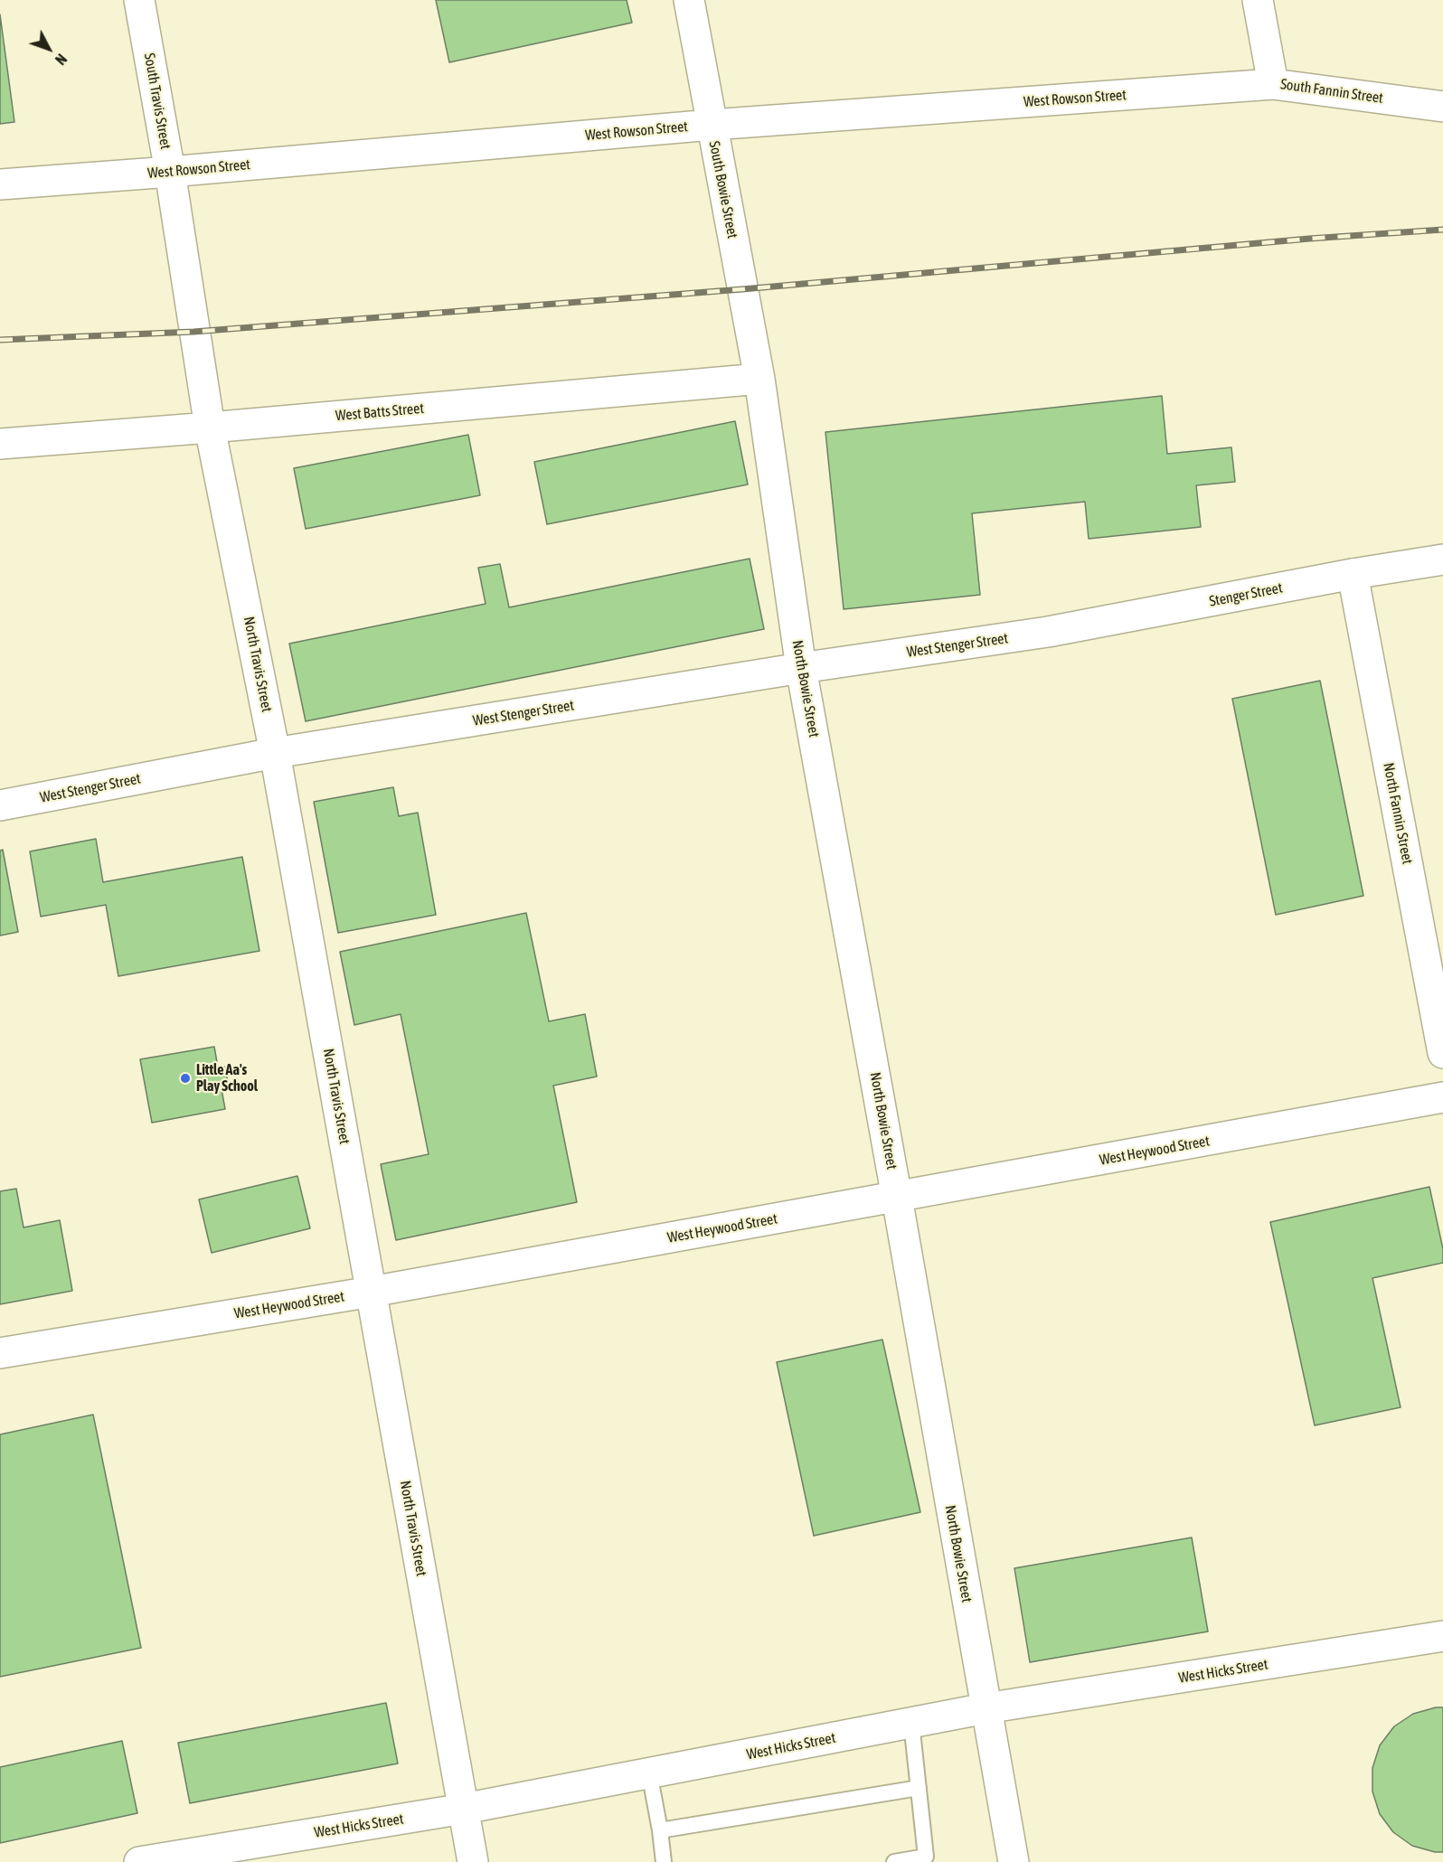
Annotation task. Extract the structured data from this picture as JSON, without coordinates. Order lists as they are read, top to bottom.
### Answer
{
  "streets": {
    "street": [
      "South Fannin Street",
      "West Rowson Street",
      "South Travis Street",
      "South Bowie Street",
      "West Batts Street",
      "Stenger Street",
      "West Stenger Street",
      "North Travis Street",
      "North Bowie Street",
      "North Fannin Street",
      "West Heywood Street",
      "West Hicks Street"
    ]
  },
  "crossings": [
    ["South Fannin Street", "West Rowson Street"],
    ["West Rowson Street", "South Travis Street"],
    ["West Rowson Street", "South Bowie Street"],
    ["South Travis Street", "North Travis Street"],
    ["South Bowie Street", "West Batts Street"],
    ["South Bowie Street", "North Bowie Street"],
    ["West Batts Street", "North Travis Street"],
    ["West Batts Street", "North Bowie Street"],
    ["Stenger Street", "West Stenger Street"],
    ["Stenger Street", "North Fannin Street"],
    ["West Stenger Street", "North Travis Street"],
    ["West Stenger Street", "North Bowie Street"],
    ["North Travis Street", "West Heywood Street"],
    ["North Travis Street", "West Hicks Street"],
    ["North Bowie Street", "West Heywood Street"],
    ["North Bowie Street", "West Hicks Street"]
  ],
  "places": ["Little Aa's Play School"],
  "north": "bottom right"
}
